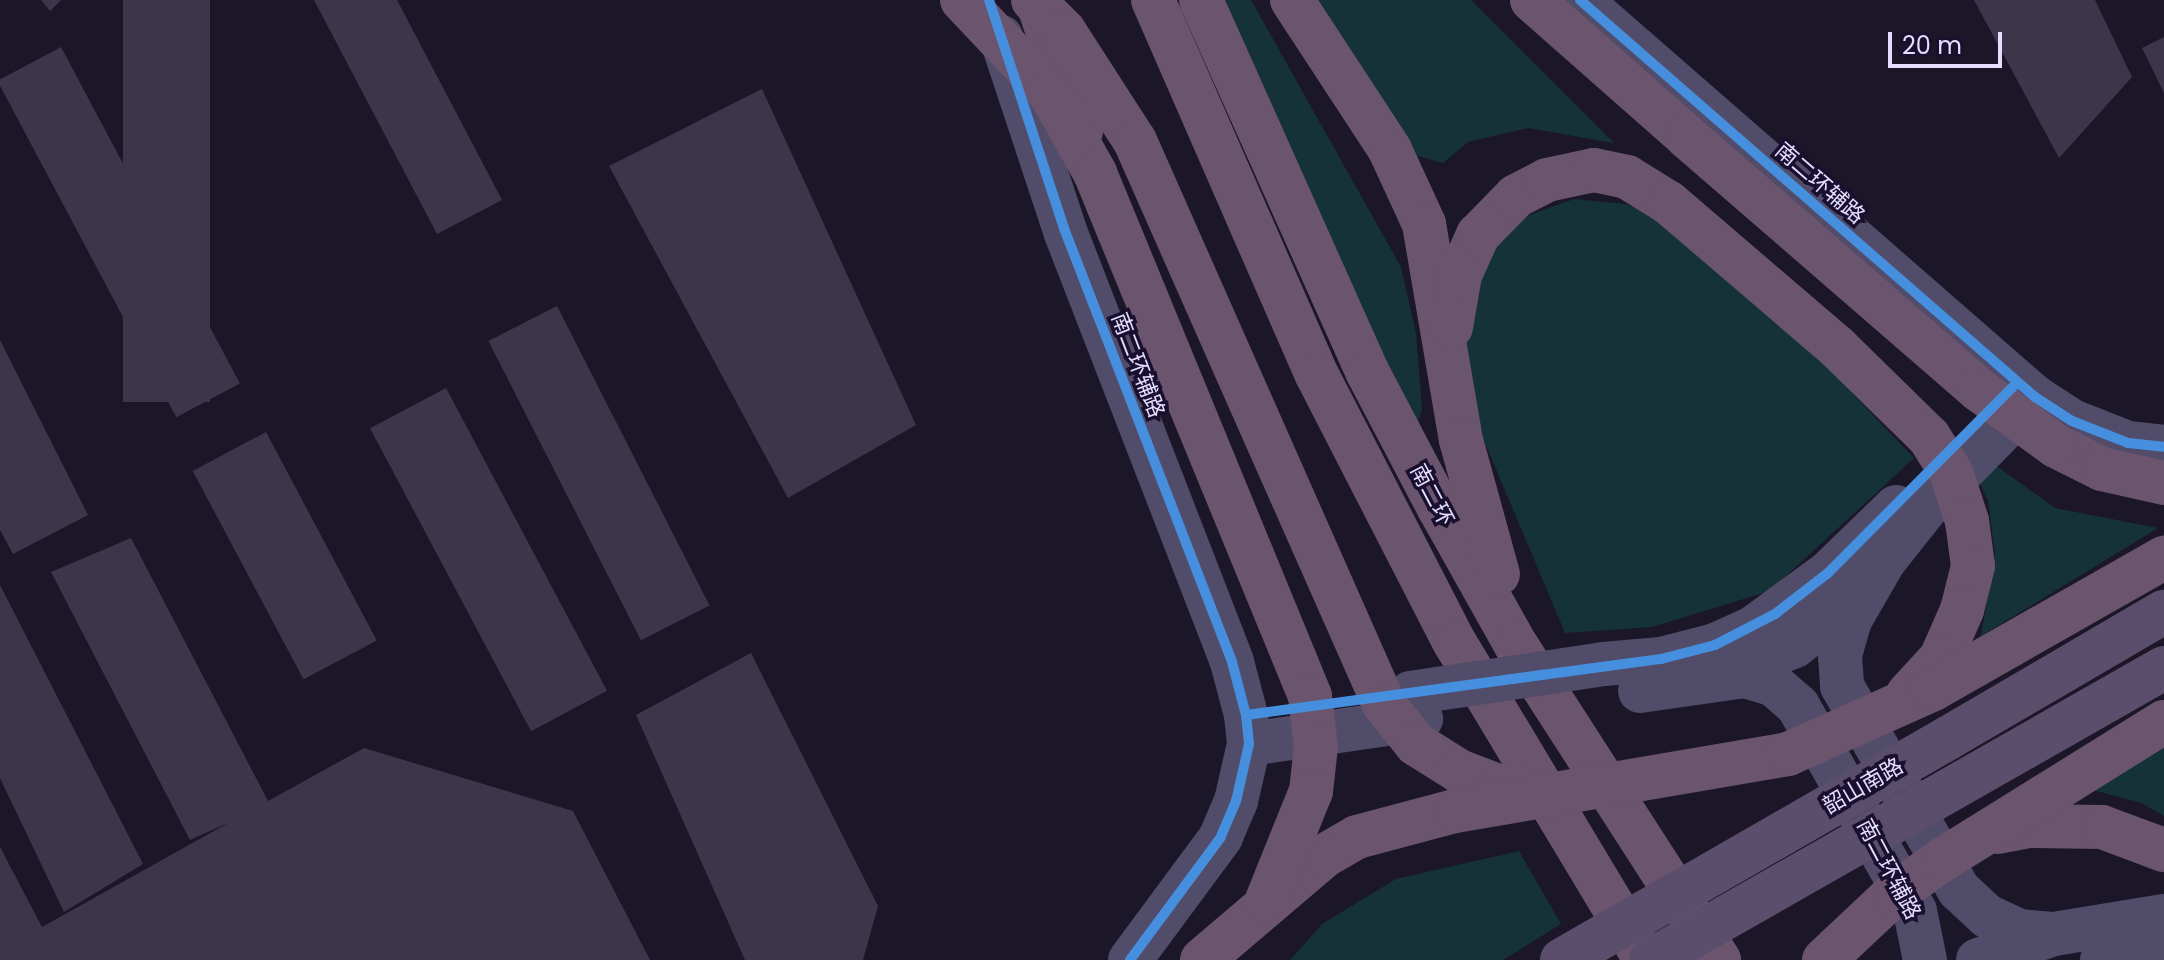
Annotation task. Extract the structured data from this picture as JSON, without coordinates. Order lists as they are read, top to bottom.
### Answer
{
  "streets": {
    "highway": ["南二环"],
    "main road": ["韶山南路"],
    "street": ["南二环辅路"]
  },
  "scale_bar": "20 m"
}
